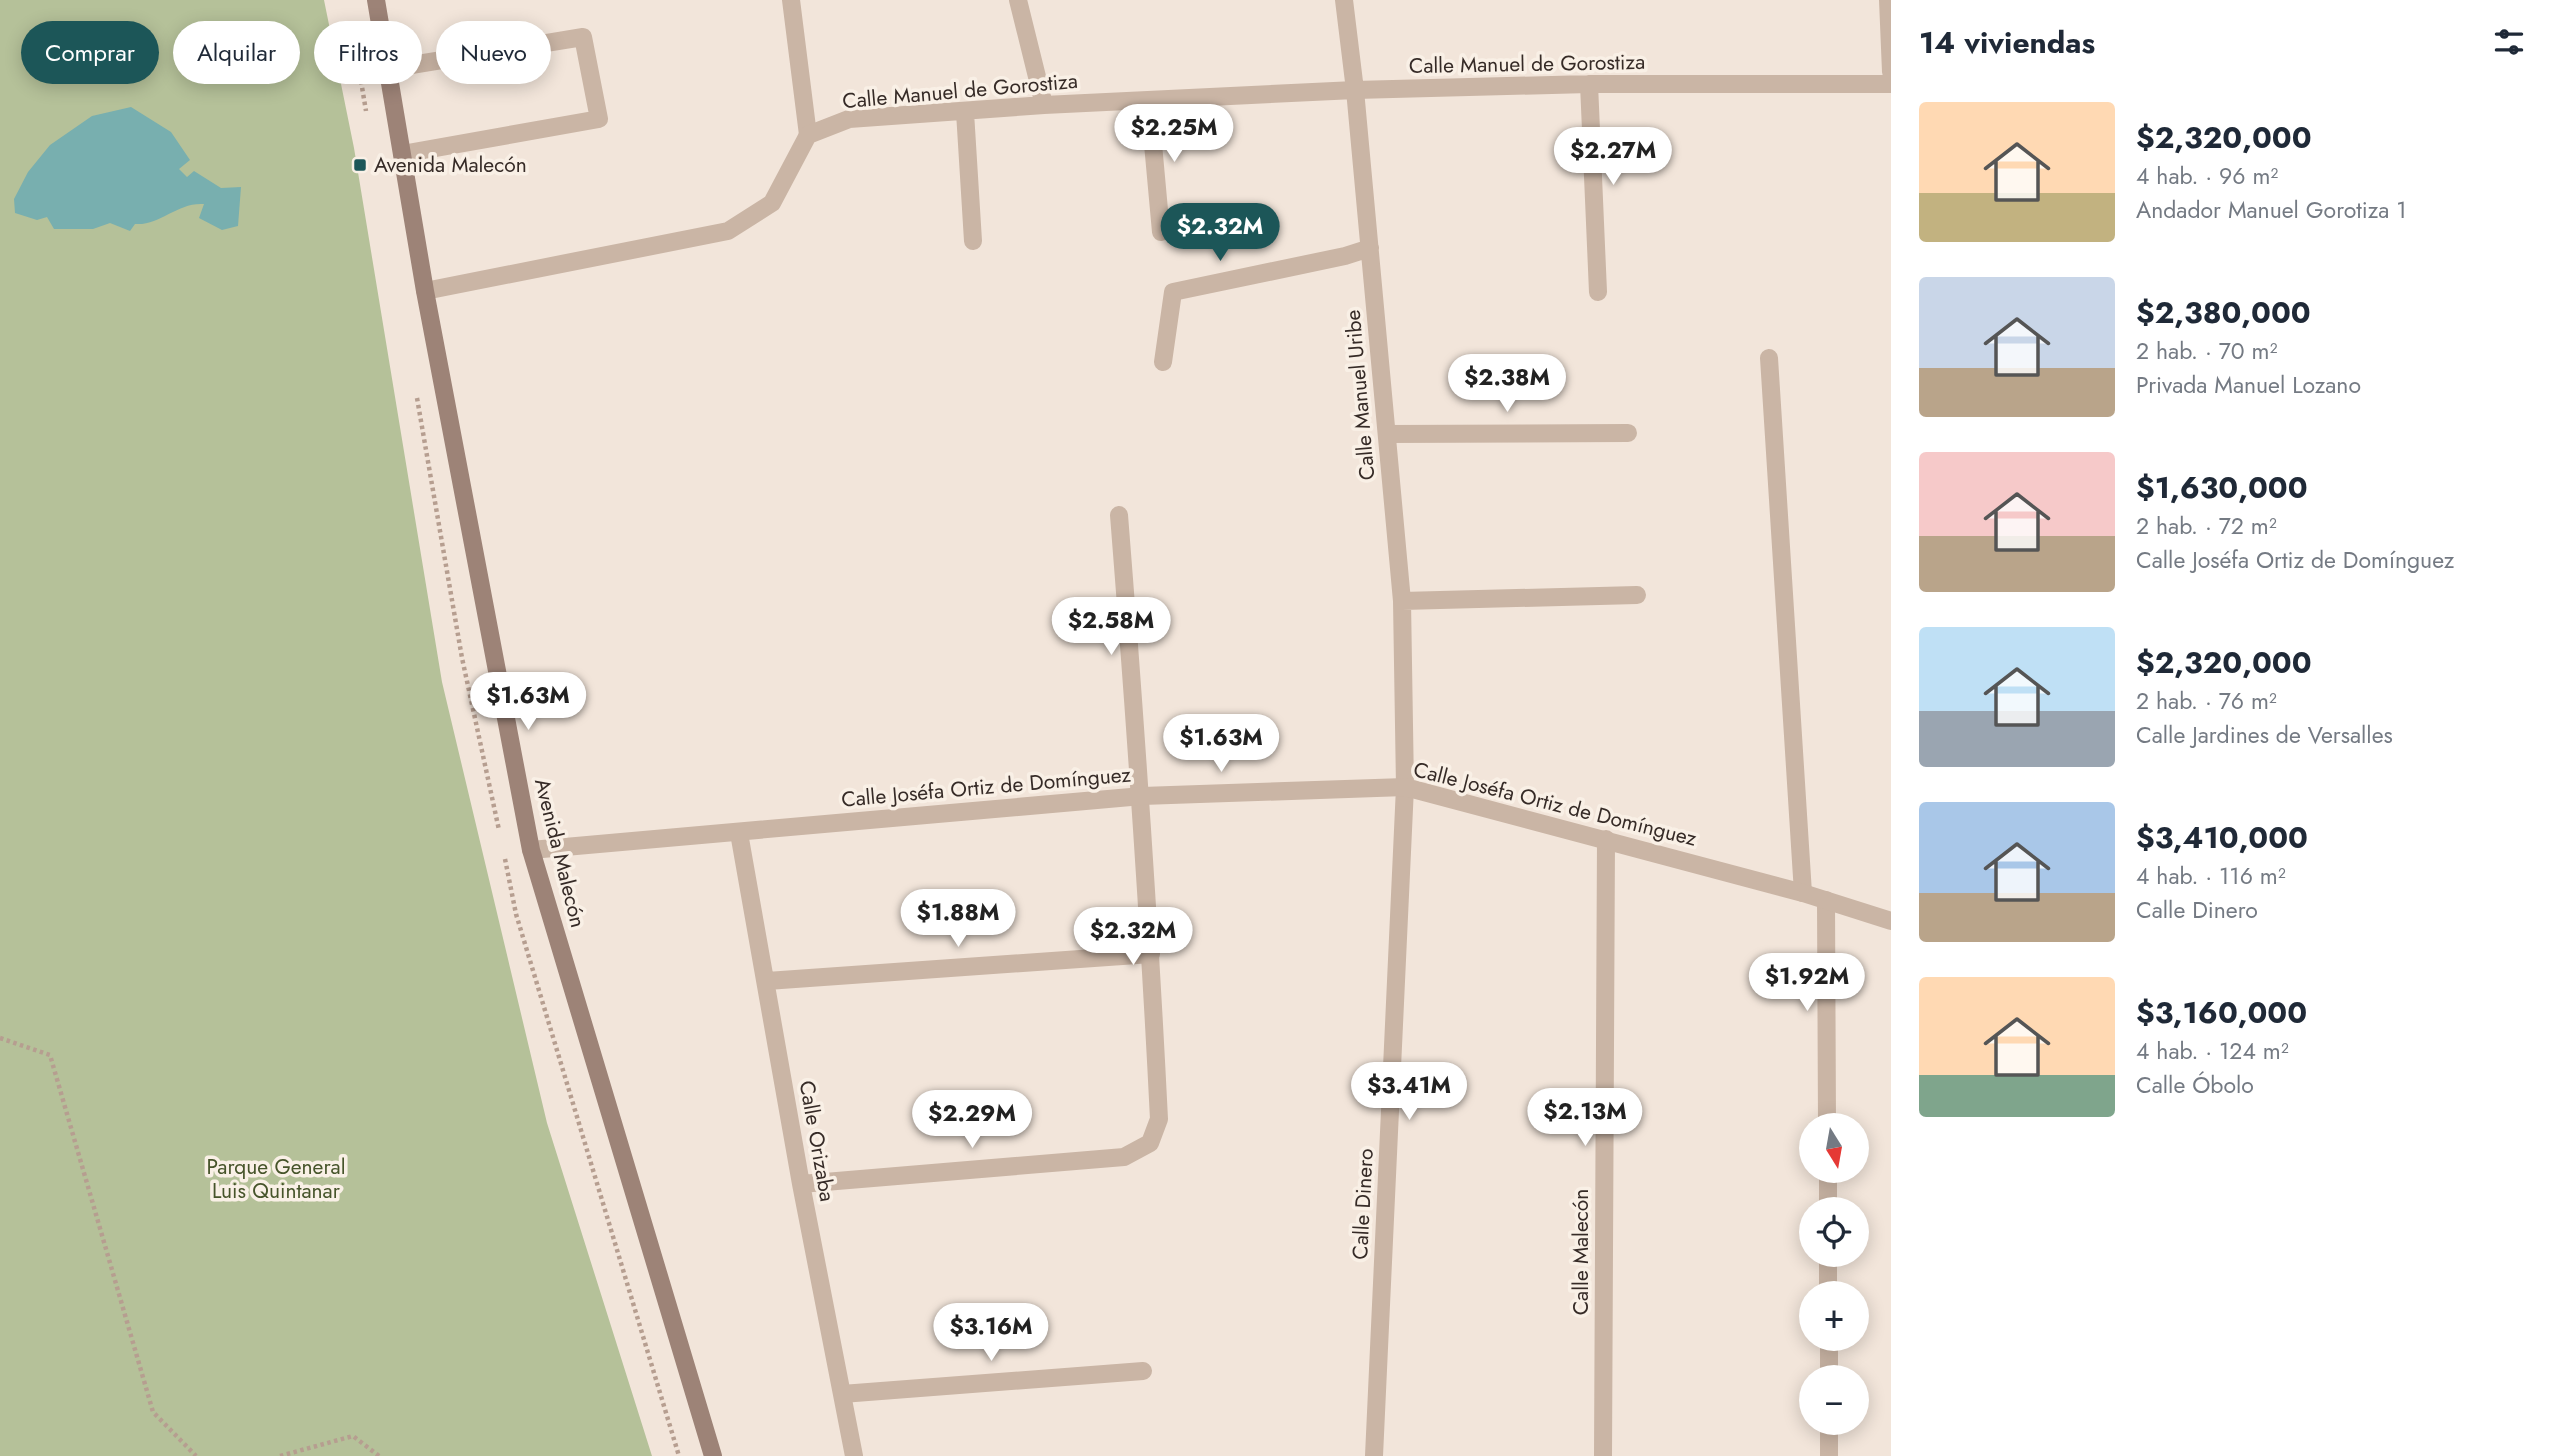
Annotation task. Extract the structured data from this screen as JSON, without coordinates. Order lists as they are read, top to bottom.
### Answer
{
  "streets": {
    "main road": ["Avenida Malecón"],
    "street": [
      "Calle Manuel de Gorostiza",
      "Calle Manuel Uribe",
      "Calle Joséfa Ortiz de Domínguez",
      "Calle Orizaba",
      "Calle Dinero",
      "Calle Malecón"
    ]
  },
  "crossings": [
    ["Calle Manuel de Gorostiza", "Calle Manuel Uribe"],
    ["Calle Manuel Uribe", "Calle Joséfa Ortiz de Domínguez"],
    ["Calle Manuel Uribe", "Calle Dinero"],
    ["Calle Joséfa Ortiz de Domínguez", "Avenida Malecón"],
    ["Calle Joséfa Ortiz de Domínguez", "Calle Orizaba"],
    ["Calle Joséfa Ortiz de Domínguez", "Calle Dinero"],
    ["Calle Joséfa Ortiz de Domínguez", "Calle Malecón"]
  ],
  "parks": ["Parque General Luis Quintanar"],
  "places": {
    "transit": ["Avenida Malecón"]
  },
  "north": "bottom",
  "page": {
    "heading": "14 viviendas",
    "chip": [
      "Comprar",
      "Alquilar",
      "Filtros",
      "Nuevo"
    ],
    "list": [
      {
        "name": "$2,320,000",
        "note": "4 hab. · 96 m² · Andador Manuel Gorotiza 1"
      },
      {
        "name": "$2,380,000",
        "note": "2 hab. · 70 m² · Privada Manuel Lozano"
      },
      {
        "name": "$1,630,000",
        "note": "2 hab. · 72 m² · Calle Joséfa Ortiz de Domínguez"
      },
      {
        "name": "$2,320,000",
        "note": "2 hab. · 76 m² · Calle Jardines de Versalles"
      },
      {
        "name": "$3,410,000",
        "note": "4 hab. · 116 m² · Calle Dinero"
      },
      {
        "name": "$3,160,000",
        "note": "4 hab. · 124 m² · Calle Óbolo"
      }
    ],
    "price": [
      "$2.25M",
      "$2.27M",
      "$2.32M",
      "$2.38M",
      "$2.58M",
      "$1.63M",
      "$1.63M",
      "$1.88M",
      "$2.32M",
      "$1.92M",
      "$3.41M",
      "$2.13M",
      "$2.29M",
      "$3.16M"
    ],
    "map_buttons": ["+", "−"]
  }
}
